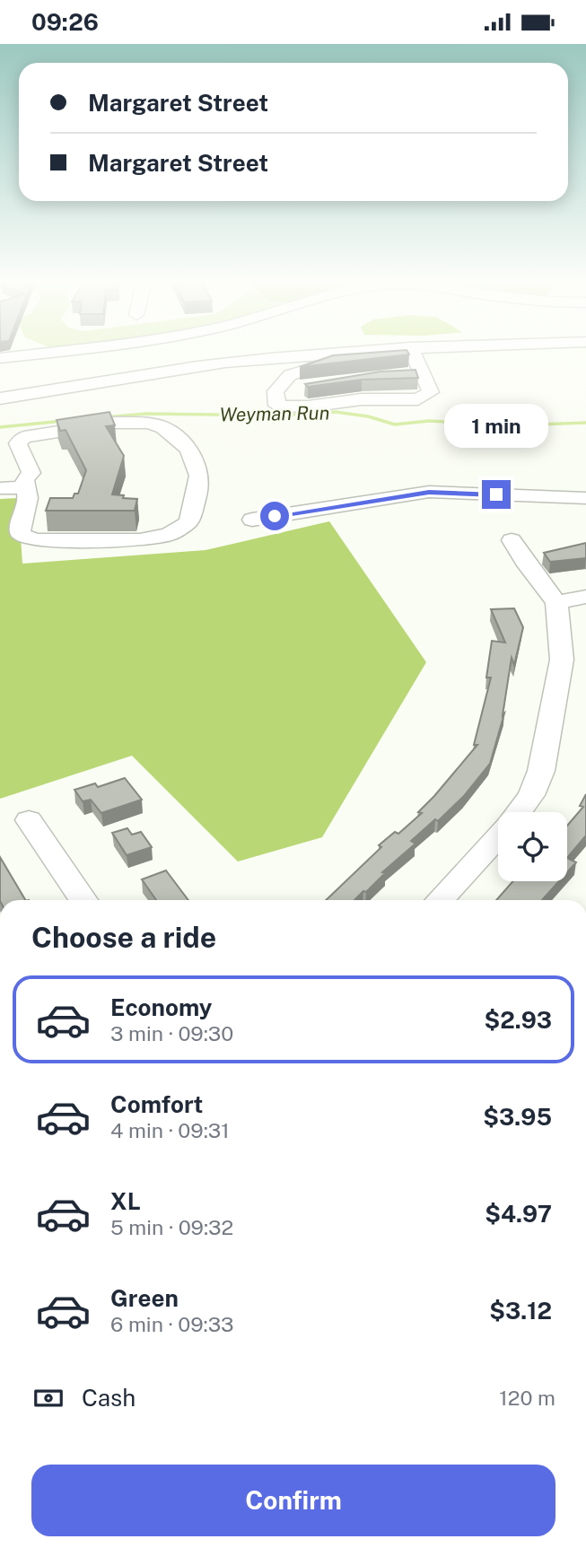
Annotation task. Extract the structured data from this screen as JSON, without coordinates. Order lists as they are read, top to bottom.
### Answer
{
  "water": ["Weyman Run"],
  "page": {
    "status": "09:26",
    "banner": ["Margaret Street", "Margaret Street"],
    "bubble": "1 min",
    "heading": "Choose a ride",
    "list": [
      {
        "name": "Economy",
        "note": "3 min · 09:30",
        "value": "$2.93"
      },
      {
        "name": "Comfort",
        "note": "4 min · 09:31",
        "value": "$3.95"
      },
      {
        "name": "XL",
        "note": "5 min · 09:32",
        "value": "$4.97"
      },
      {
        "name": "Green",
        "note": "6 min · 09:33",
        "value": "$3.12"
      }
    ],
    "pay": ["Cash", "120 m"],
    "buttons": "Confirm"
  }
}
